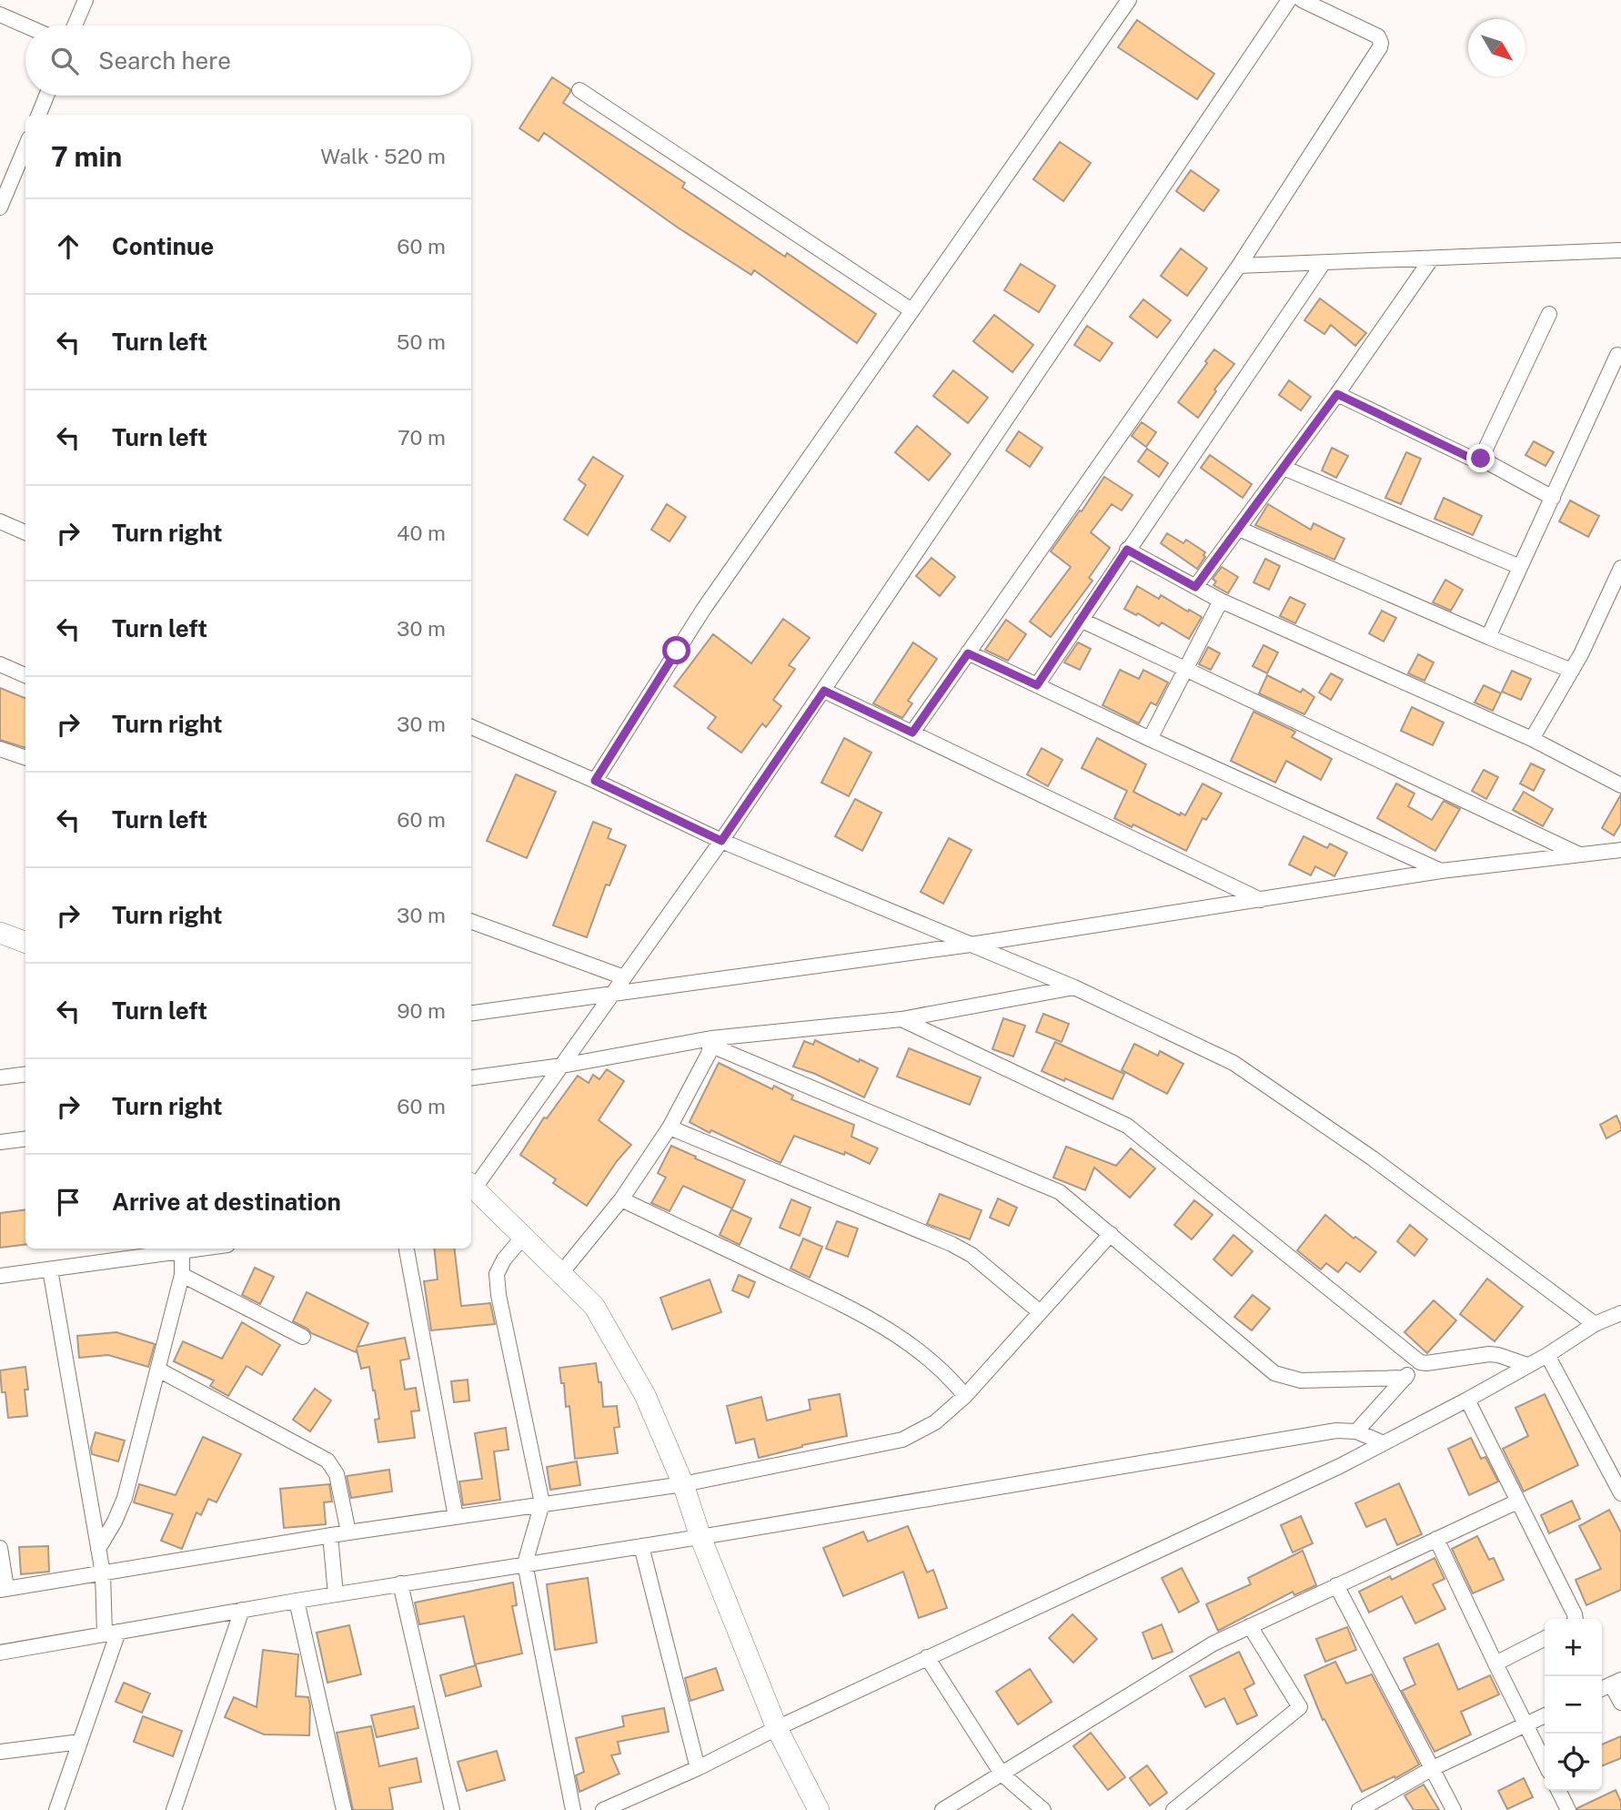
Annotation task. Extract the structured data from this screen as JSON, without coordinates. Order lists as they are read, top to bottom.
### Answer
{
  "north": "bottom right",
  "page": {
    "search": "Search here",
    "heading": ["7 min", "Walk · 520 m"],
    "list": [
      ["Continue", "60 m"],
      ["Turn left", "50 m"],
      ["Turn left", "70 m"],
      ["Turn right", "40 m"],
      ["Turn left", "30 m"],
      ["Turn right", "30 m"],
      ["Turn left", "60 m"],
      ["Turn right", "30 m"],
      ["Turn left", "90 m"],
      ["Turn right", "60 m"],
      "Arrive at destination"
    ],
    "map_buttons": ["+", "−"]
  }
}
